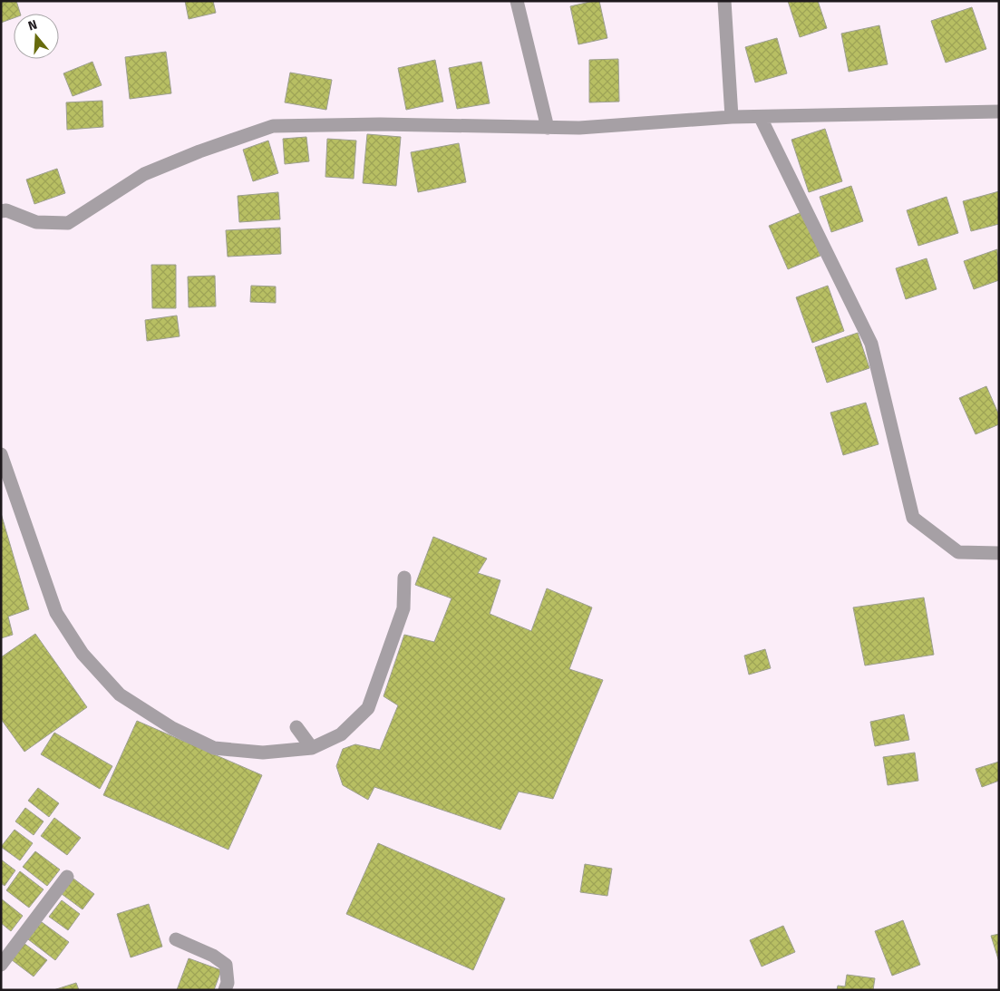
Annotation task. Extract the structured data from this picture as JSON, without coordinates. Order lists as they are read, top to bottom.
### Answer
{
  "north": "top"
}
